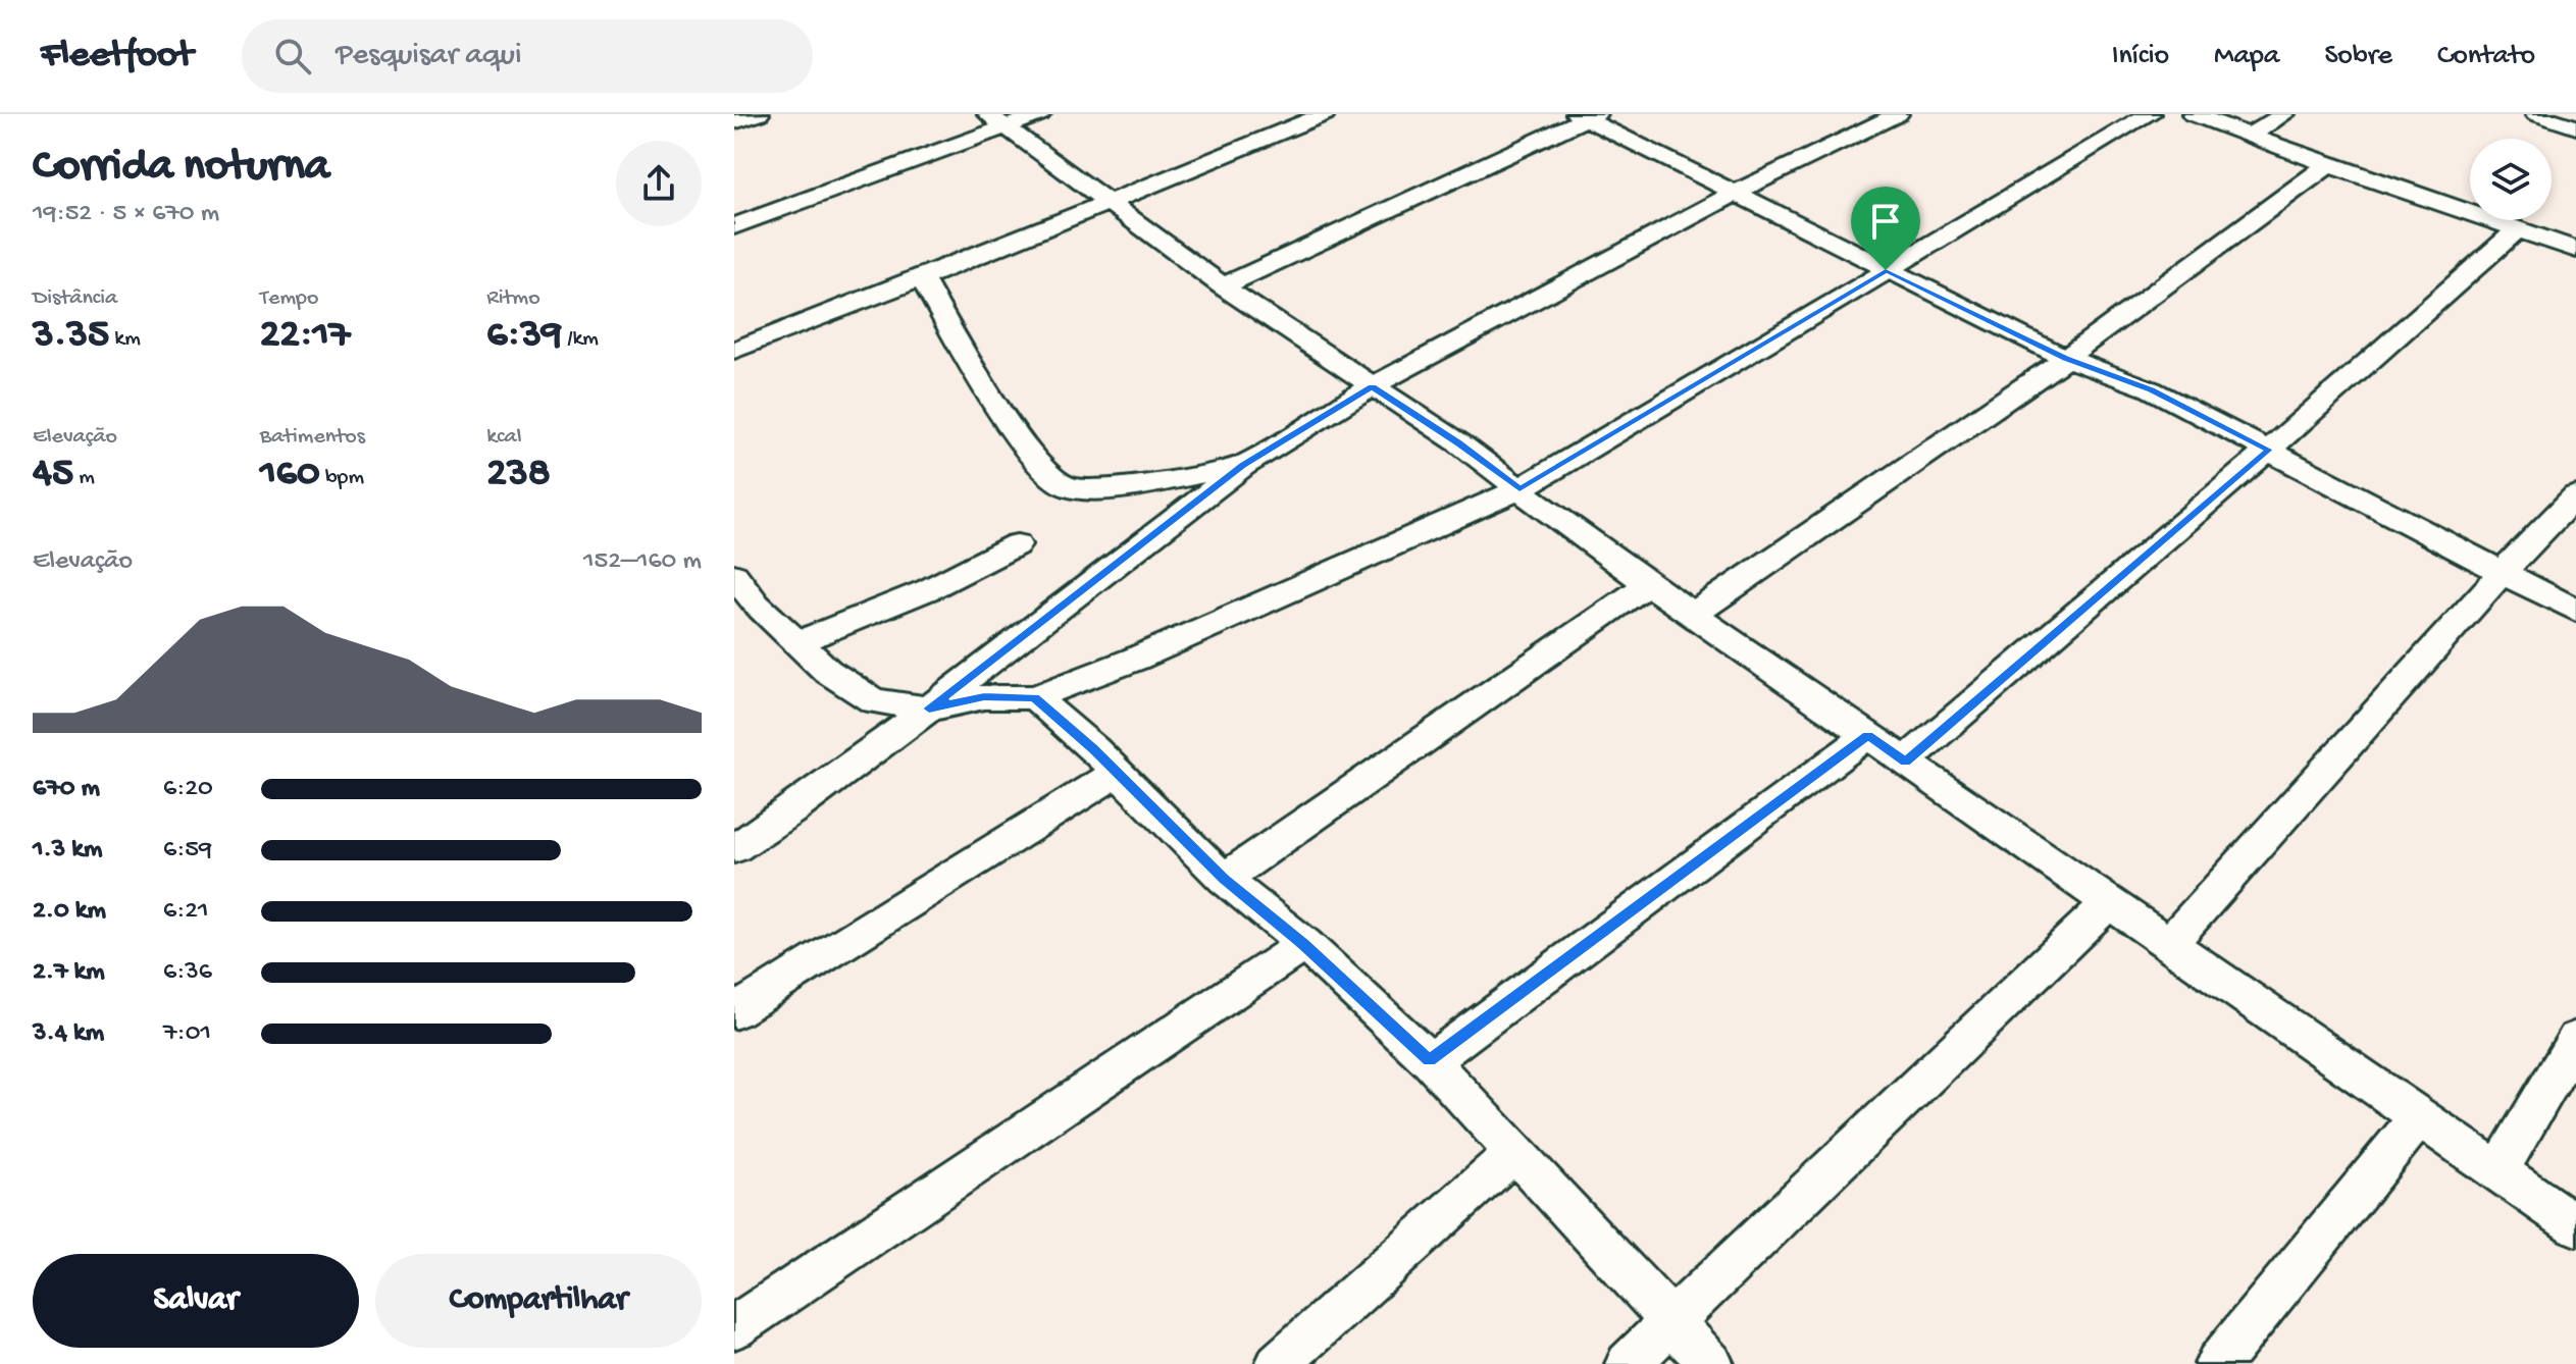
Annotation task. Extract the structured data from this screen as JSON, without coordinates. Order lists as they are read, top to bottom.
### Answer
{
  "page": {
    "header": "Fleetfoot",
    "search": "Pesquisar aqui",
    "nav": [
      "Início",
      "Mapa",
      "Sobre",
      "Contato"
    ],
    "heading": ["Corrida noturna", "19:52 · 5 × 670 m"],
    "stats": [
      ["Distância", "3.35 km"],
      ["Tempo", "22:17"],
      ["Ritmo", "6:39 /km"],
      ["Elevação", "45 m"],
      ["Batimentos", "160 bpm"],
      ["kcal", "238"]
    ],
    "chart": ["Elevação", "152–160 m"],
    "list": [
      {
        "name": "670 m",
        "note": "6:20"
      },
      {
        "name": "1.3 km",
        "note": "6:59"
      },
      {
        "name": "2.0 km",
        "note": "6:21"
      },
      {
        "name": "2.7 km",
        "note": "6:36"
      },
      {
        "name": "3.4 km",
        "note": "7:01"
      }
    ],
    "buttons": ["Salvar", "Compartilhar"]
  }
}
